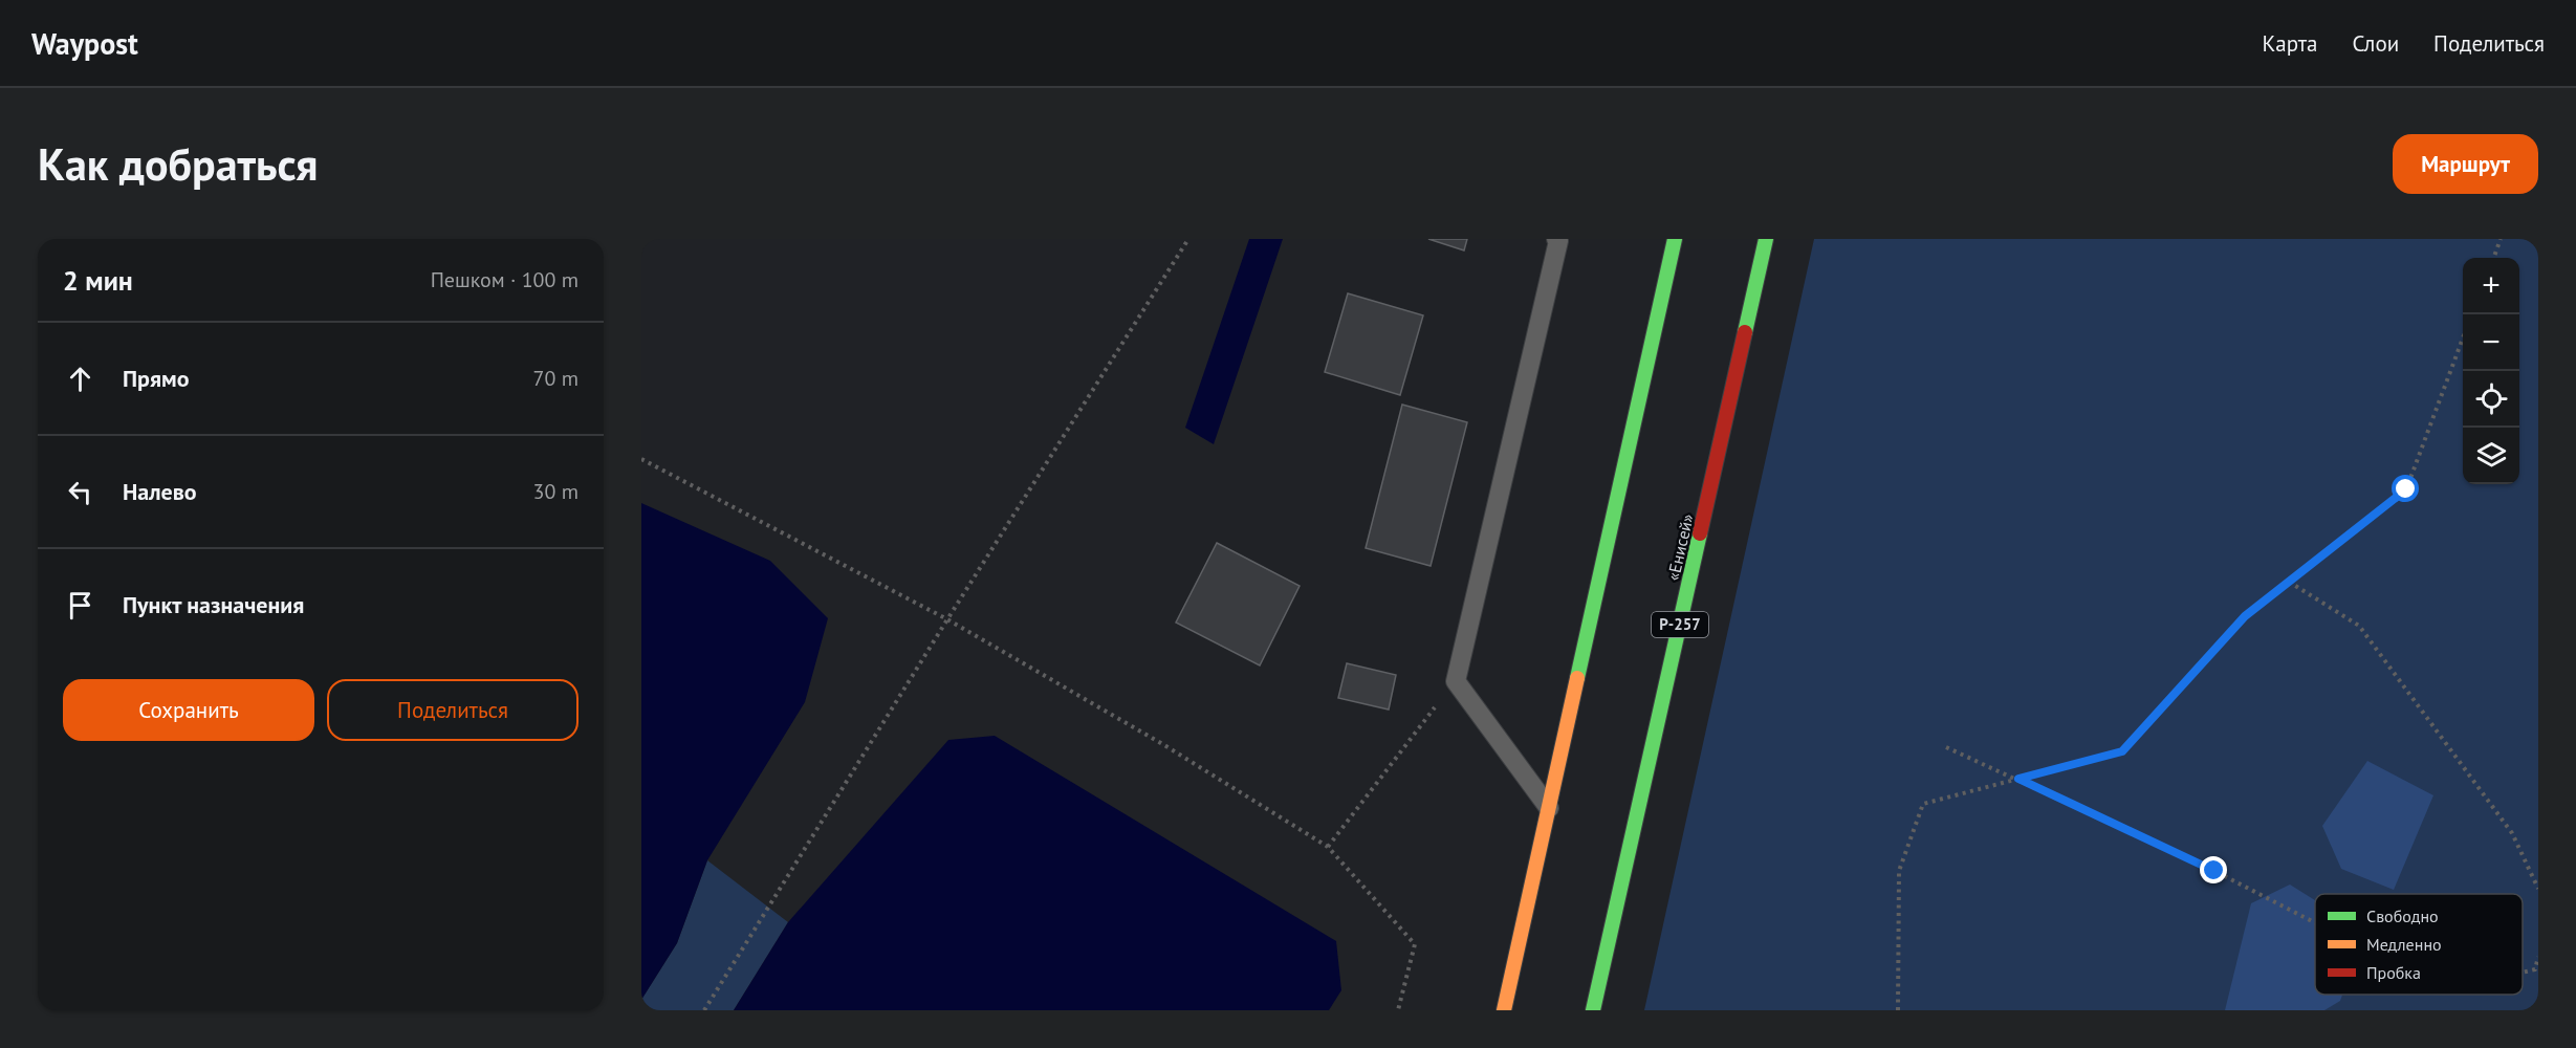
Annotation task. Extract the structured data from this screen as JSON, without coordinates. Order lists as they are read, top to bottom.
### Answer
{
  "streets": {
    "highway": ["«Енисей»", "Р-257"]
  },
  "legend": ["Свободно", "Медленно", "Пробка"],
  "page": {
    "header": "Waypost",
    "nav": ["Карта", "Слои", "Поделиться"],
    "buttons": [
      "Маршрут",
      ["Сохранить", "Поделиться"]
    ],
    "title": "Как добраться",
    "heading": ["2 мин", "Пешком · 100 m"],
    "map_buttons": ["+", "−"],
    "list": [
      ["Прямо", "70 m"],
      ["Налево", "30 m"],
      "Пункт назначения"
    ]
  }
}
